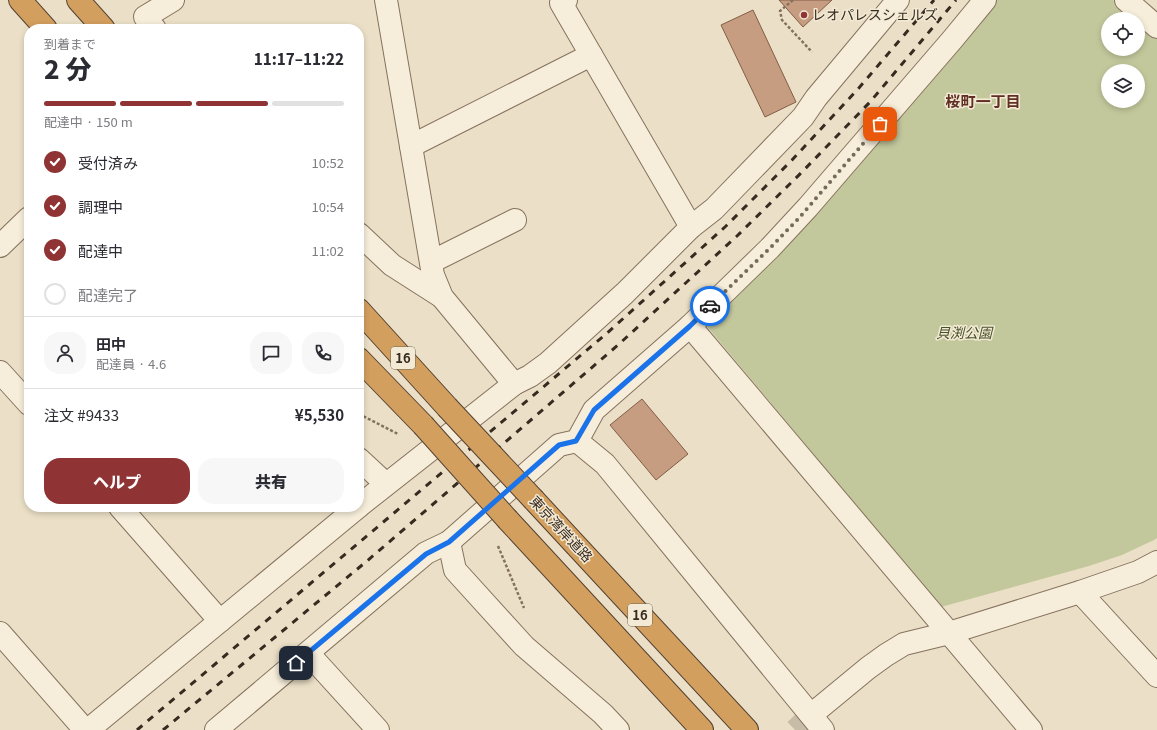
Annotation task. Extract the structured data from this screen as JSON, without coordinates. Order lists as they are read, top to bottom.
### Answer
{
  "streets": {
    "highway": ["16", "東京湾岸道路"]
  },
  "districts": ["桜町一丁目"],
  "parks": ["貝渕公園"],
  "places": ["レオパレスシェルズ"],
  "page": {
    "heading": ["2 分", "到着まで", "11:17–11:22"],
    "panel": [
      "田中",
      "配達員 · 4.6",
      "注文 #9433",
      "¥5,530"
    ],
    "bar": "配達中 · 150 m",
    "list": [
      ["受付済み", "10:52"],
      ["調理中", "10:54"],
      ["配達中", "11:02"],
      "配達完了"
    ],
    "buttons": ["ヘルプ", "共有"]
  }
}
